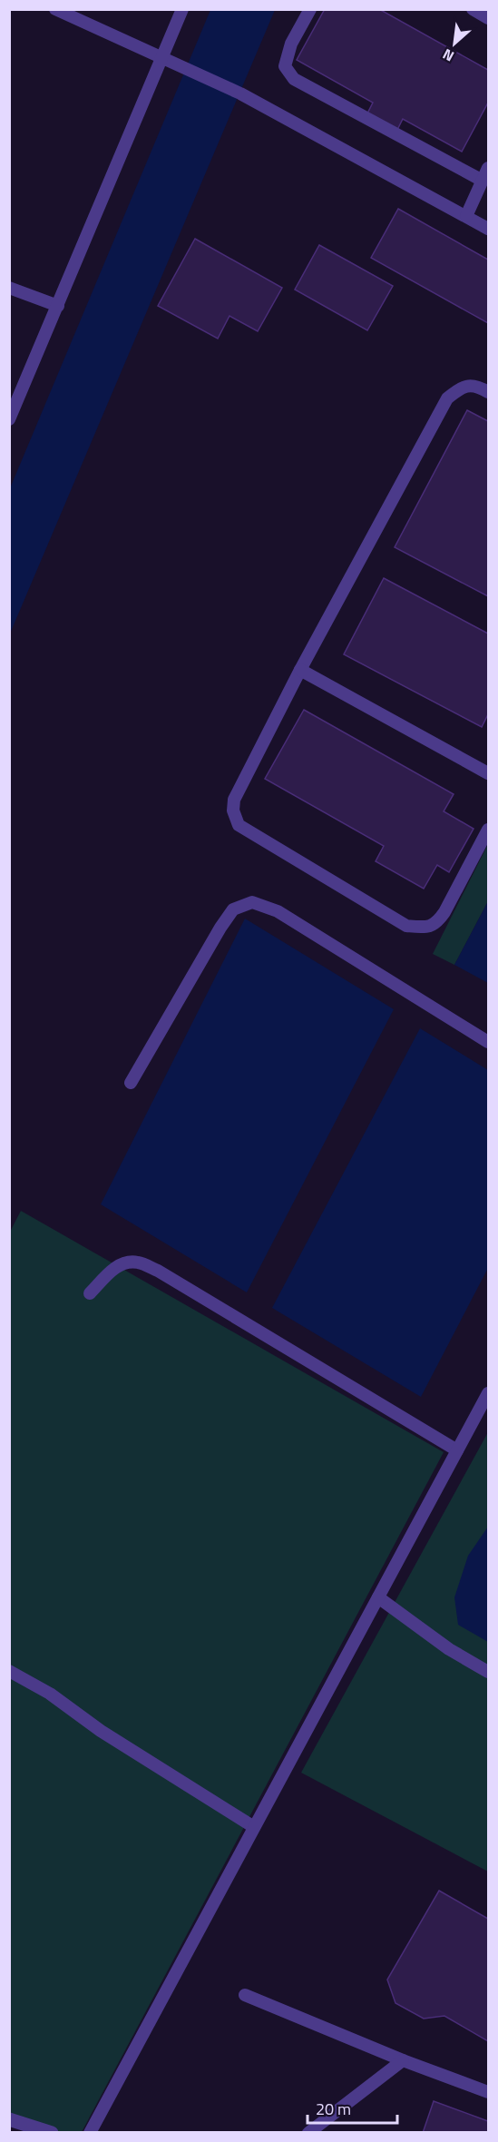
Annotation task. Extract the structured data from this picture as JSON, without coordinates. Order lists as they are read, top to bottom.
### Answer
{
  "scale_bar": "20 m",
  "north": "bottom left"
}
